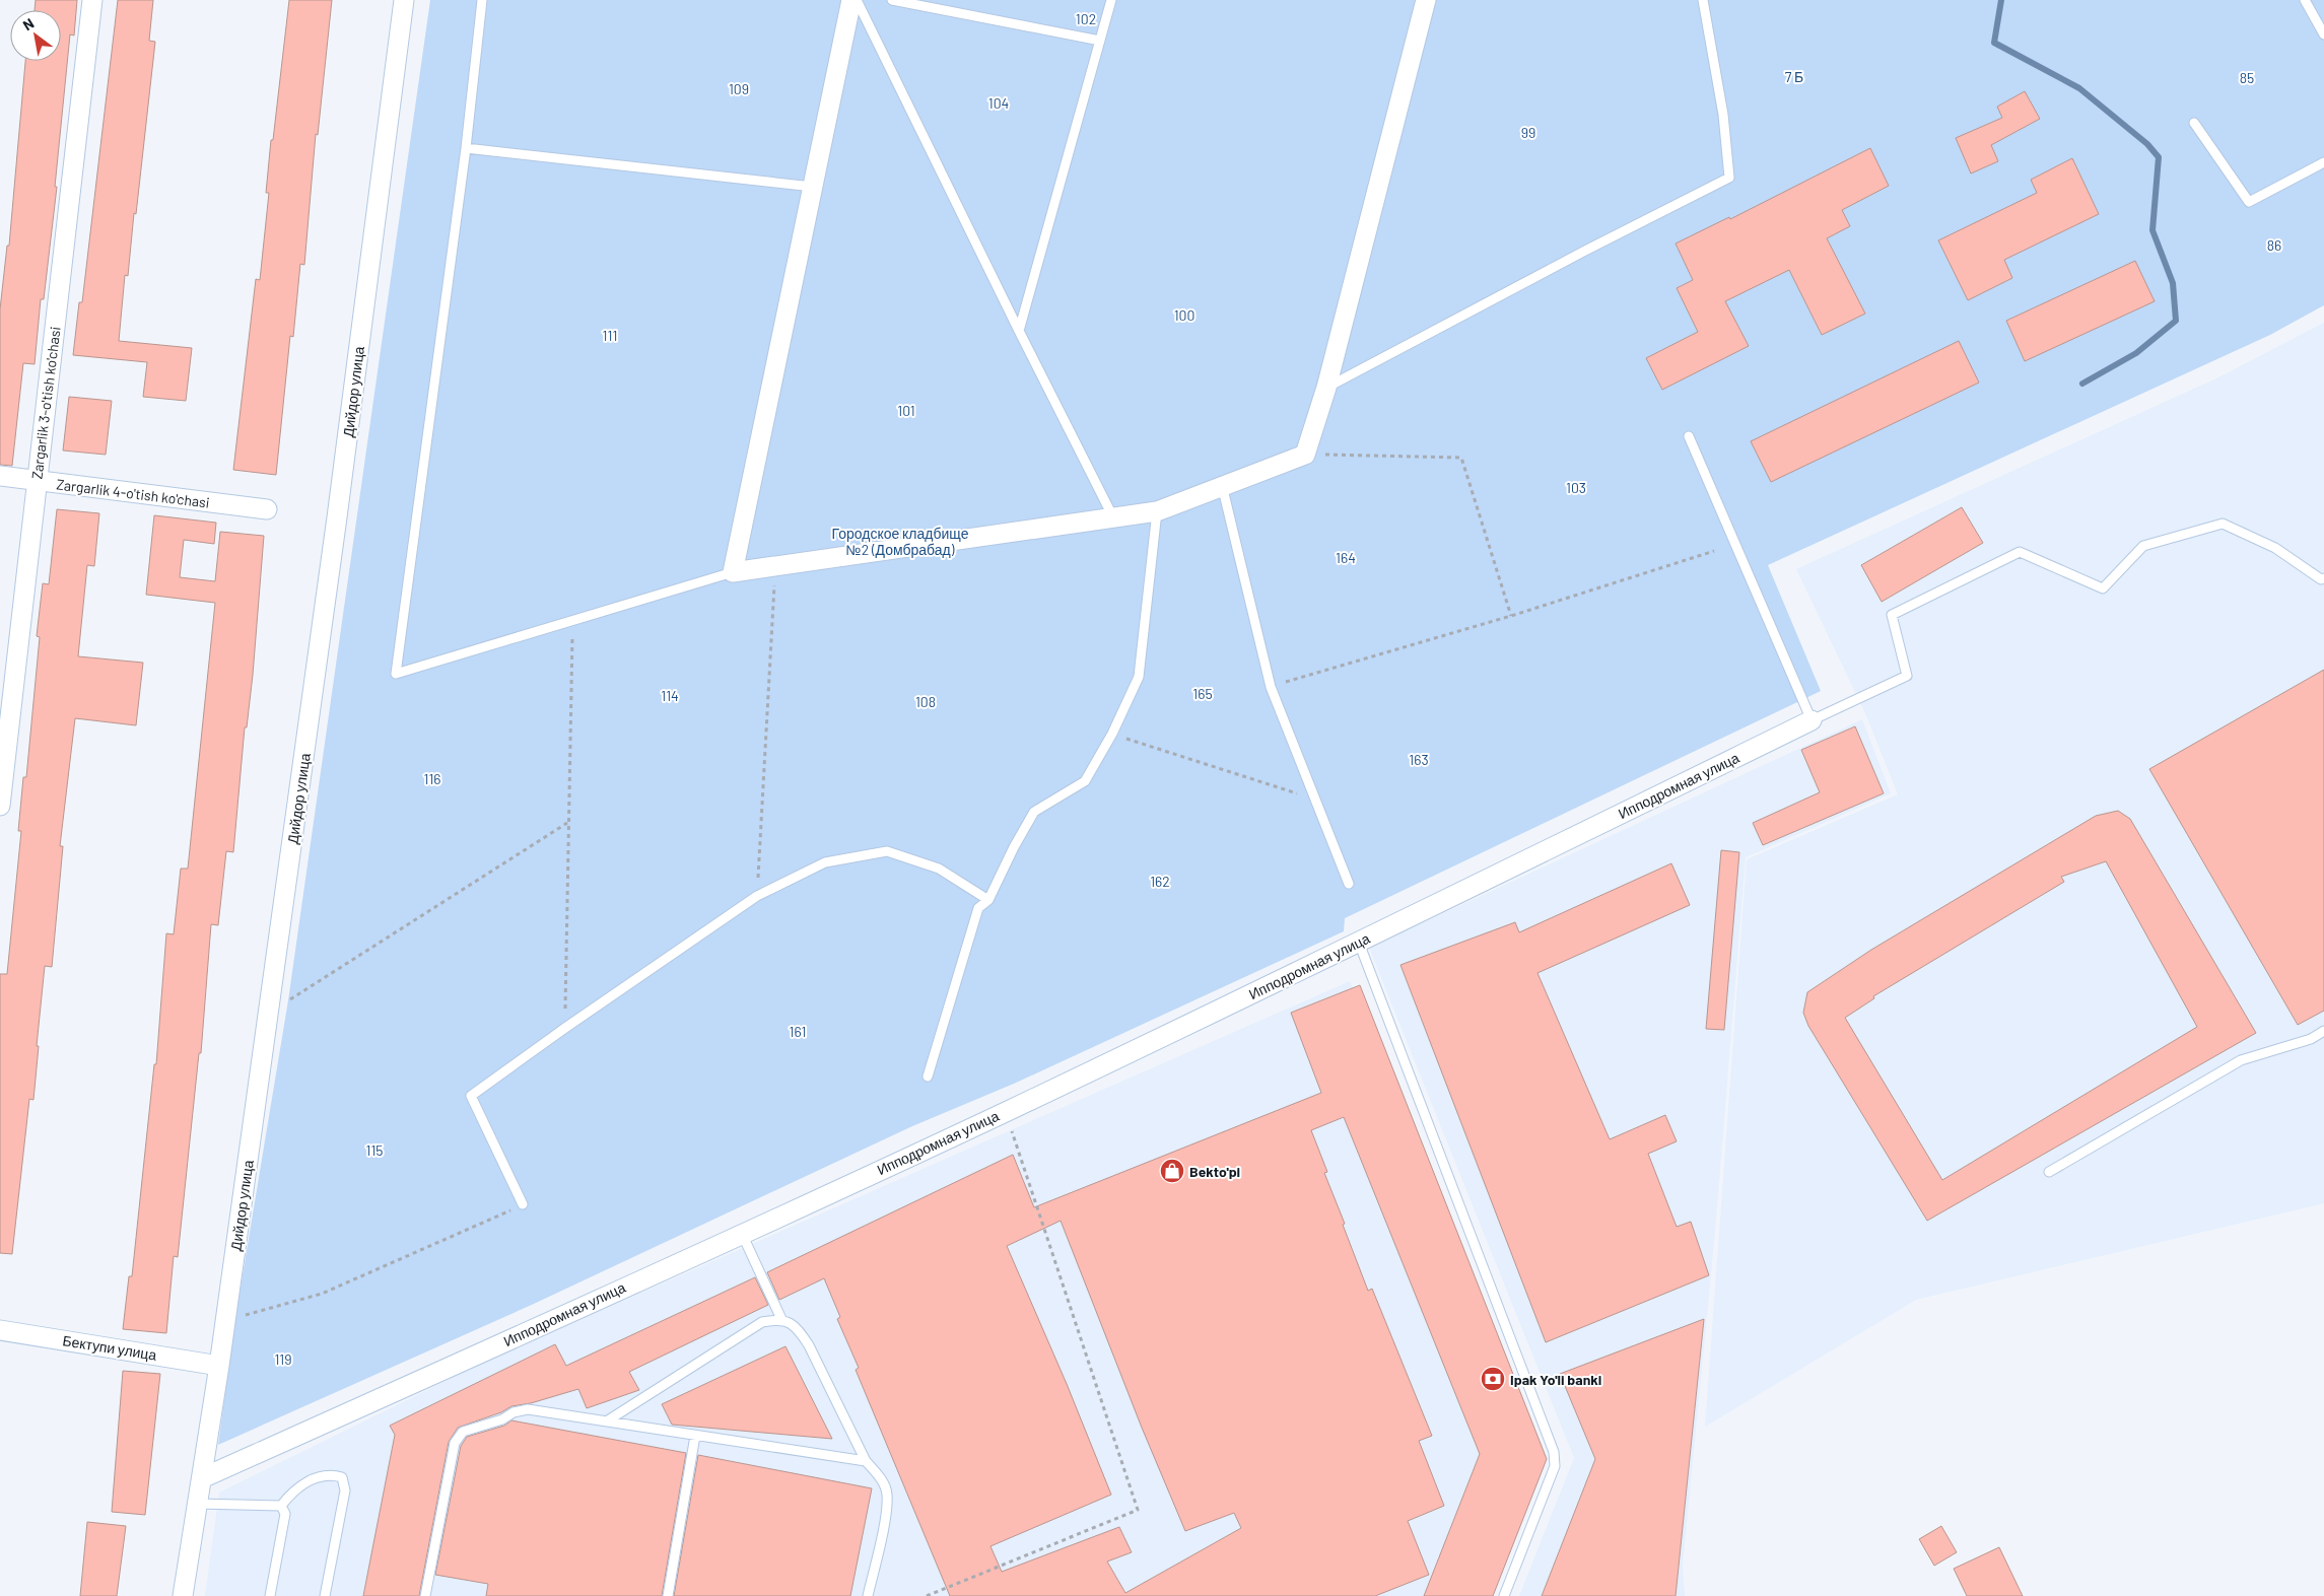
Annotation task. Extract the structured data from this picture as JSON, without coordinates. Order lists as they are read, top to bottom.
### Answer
{
  "streets": {
    "street": [
      "Дийдор улица",
      "Zargarlik 3-o'tish ko'chasi",
      "Zargarlik 4-o'tish ko'chasi",
      "Ипподромная улица",
      "Бектупи улица"
    ]
  },
  "crossings": [
    ["Дийдор улица", "Ипподромная улица"],
    ["Дийдор улица", "Бектупи улица"],
    ["Zargarlik 3-o'tish ko'chasi", "Zargarlik 4-o'tish ko'chasi"]
  ],
  "parks": [
    "102",
    "7 Б",
    "85",
    "109",
    "104",
    "99",
    "86",
    "100",
    "111",
    "101",
    "103",
    "Городское кладбище №2 (Домбрабад)",
    "164",
    "165",
    "114",
    "108",
    "163",
    "116",
    "162",
    "161",
    "115",
    "119"
  ],
  "places": {
    "shop": ["Bekto'pi"],
    "bank": ["Ipak Yo'li banki"]
  },
  "north": "top left"
}
